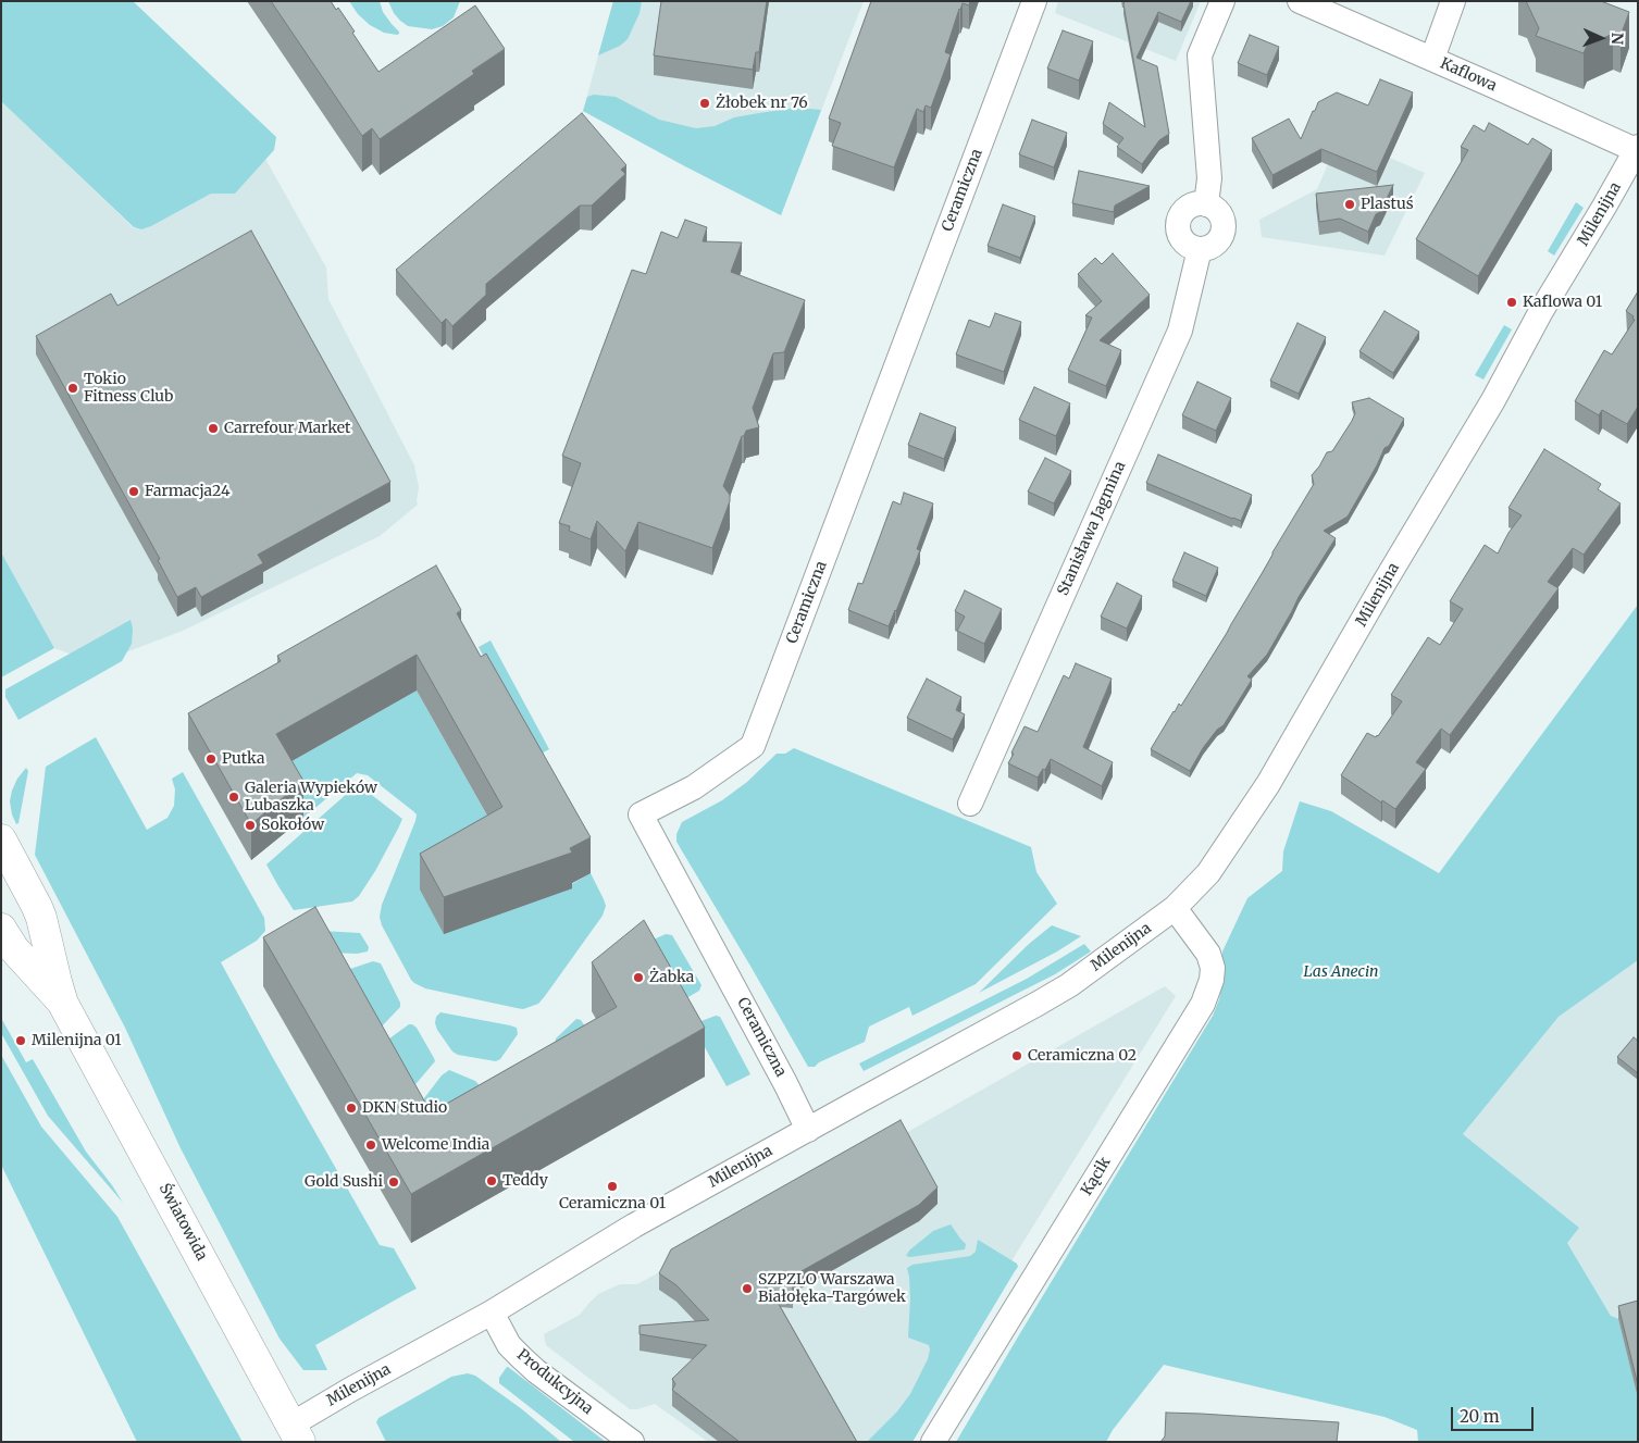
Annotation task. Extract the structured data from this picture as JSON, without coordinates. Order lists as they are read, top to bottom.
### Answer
{
  "streets": {
    "street": [
      "Kaflowa",
      "Ceramiczna",
      "Milenijna",
      "Stanisława Jagmina",
      "Kącik",
      "Światowida",
      "Produkcyjna"
    ]
  },
  "crossings": [
    ["Kaflowa", "Milenijna"],
    ["Ceramiczna", "Milenijna"],
    ["Milenijna", "Kącik"],
    ["Milenijna", "Światowida"],
    ["Milenijna", "Produkcyjna"]
  ],
  "parks": ["Las Anecin"],
  "places": [
    "Żłobek nr 76",
    "Plastuś",
    "Kaflowa 01",
    "Tokio Fitness Club",
    "Carrefour Market",
    "Farmacja24",
    "Putka",
    "Galeria Wypieków Lubaszka",
    "Sokołów",
    "Żabka",
    "Milenijna 01",
    "Ceramiczna 02",
    "DKN Studio",
    "Welcome India",
    "Teddy",
    "Gold Sushi",
    "Ceramiczna 01",
    "SZPZLO Warszawa Białołęka-Targówek"
  ],
  "scale_bar": "20 m",
  "north": "right"
}
